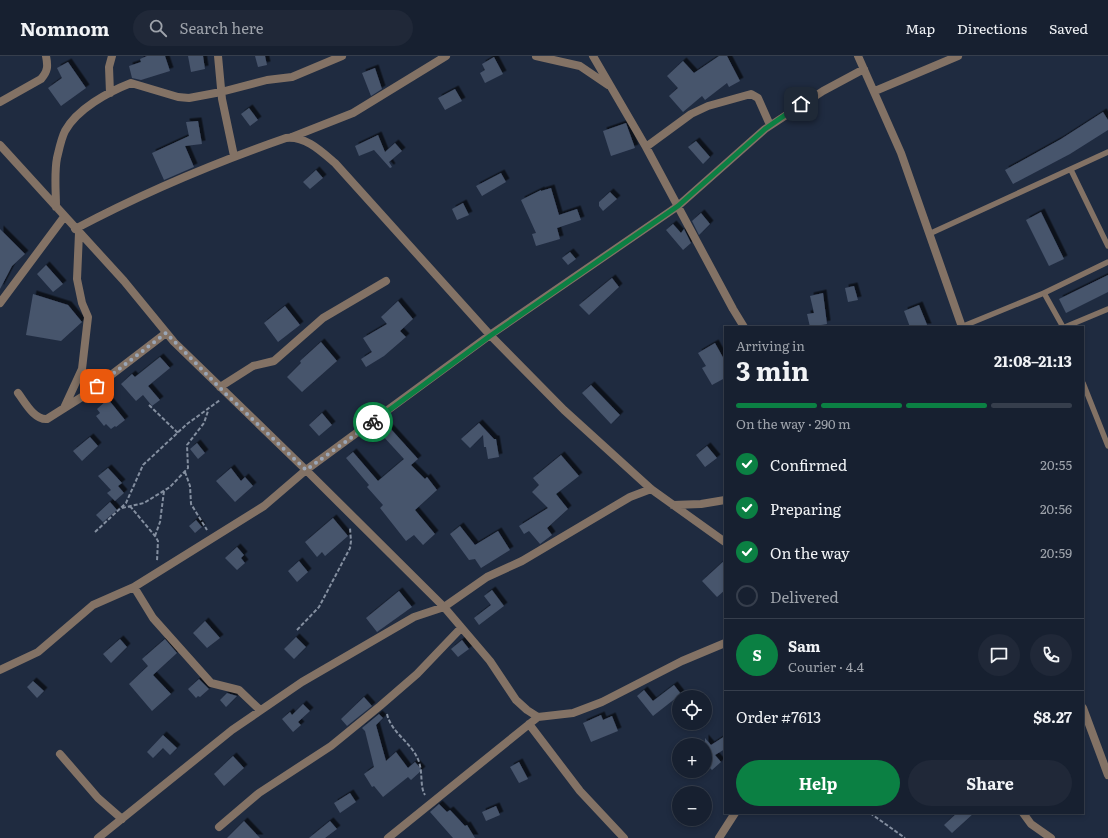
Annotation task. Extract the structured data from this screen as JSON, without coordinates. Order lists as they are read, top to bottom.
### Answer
{
  "page": {
    "header": "Nomnom",
    "search": "Search here",
    "nav": ["Map", "Directions", "Saved"],
    "heading": ["3 min", "Arriving in", "21:08–21:13"],
    "panel": [
      "Sam",
      "Courier · 4.4",
      "Order #7613",
      "$8.27"
    ],
    "bar": "On the way · 290 m",
    "list": [
      ["Confirmed", "20:55"],
      ["Preparing", "20:56"],
      ["On the way", "20:59"],
      "Delivered"
    ],
    "round": "S",
    "map_buttons": ["+", "−"],
    "buttons": ["Help", "Share"]
  }
}
